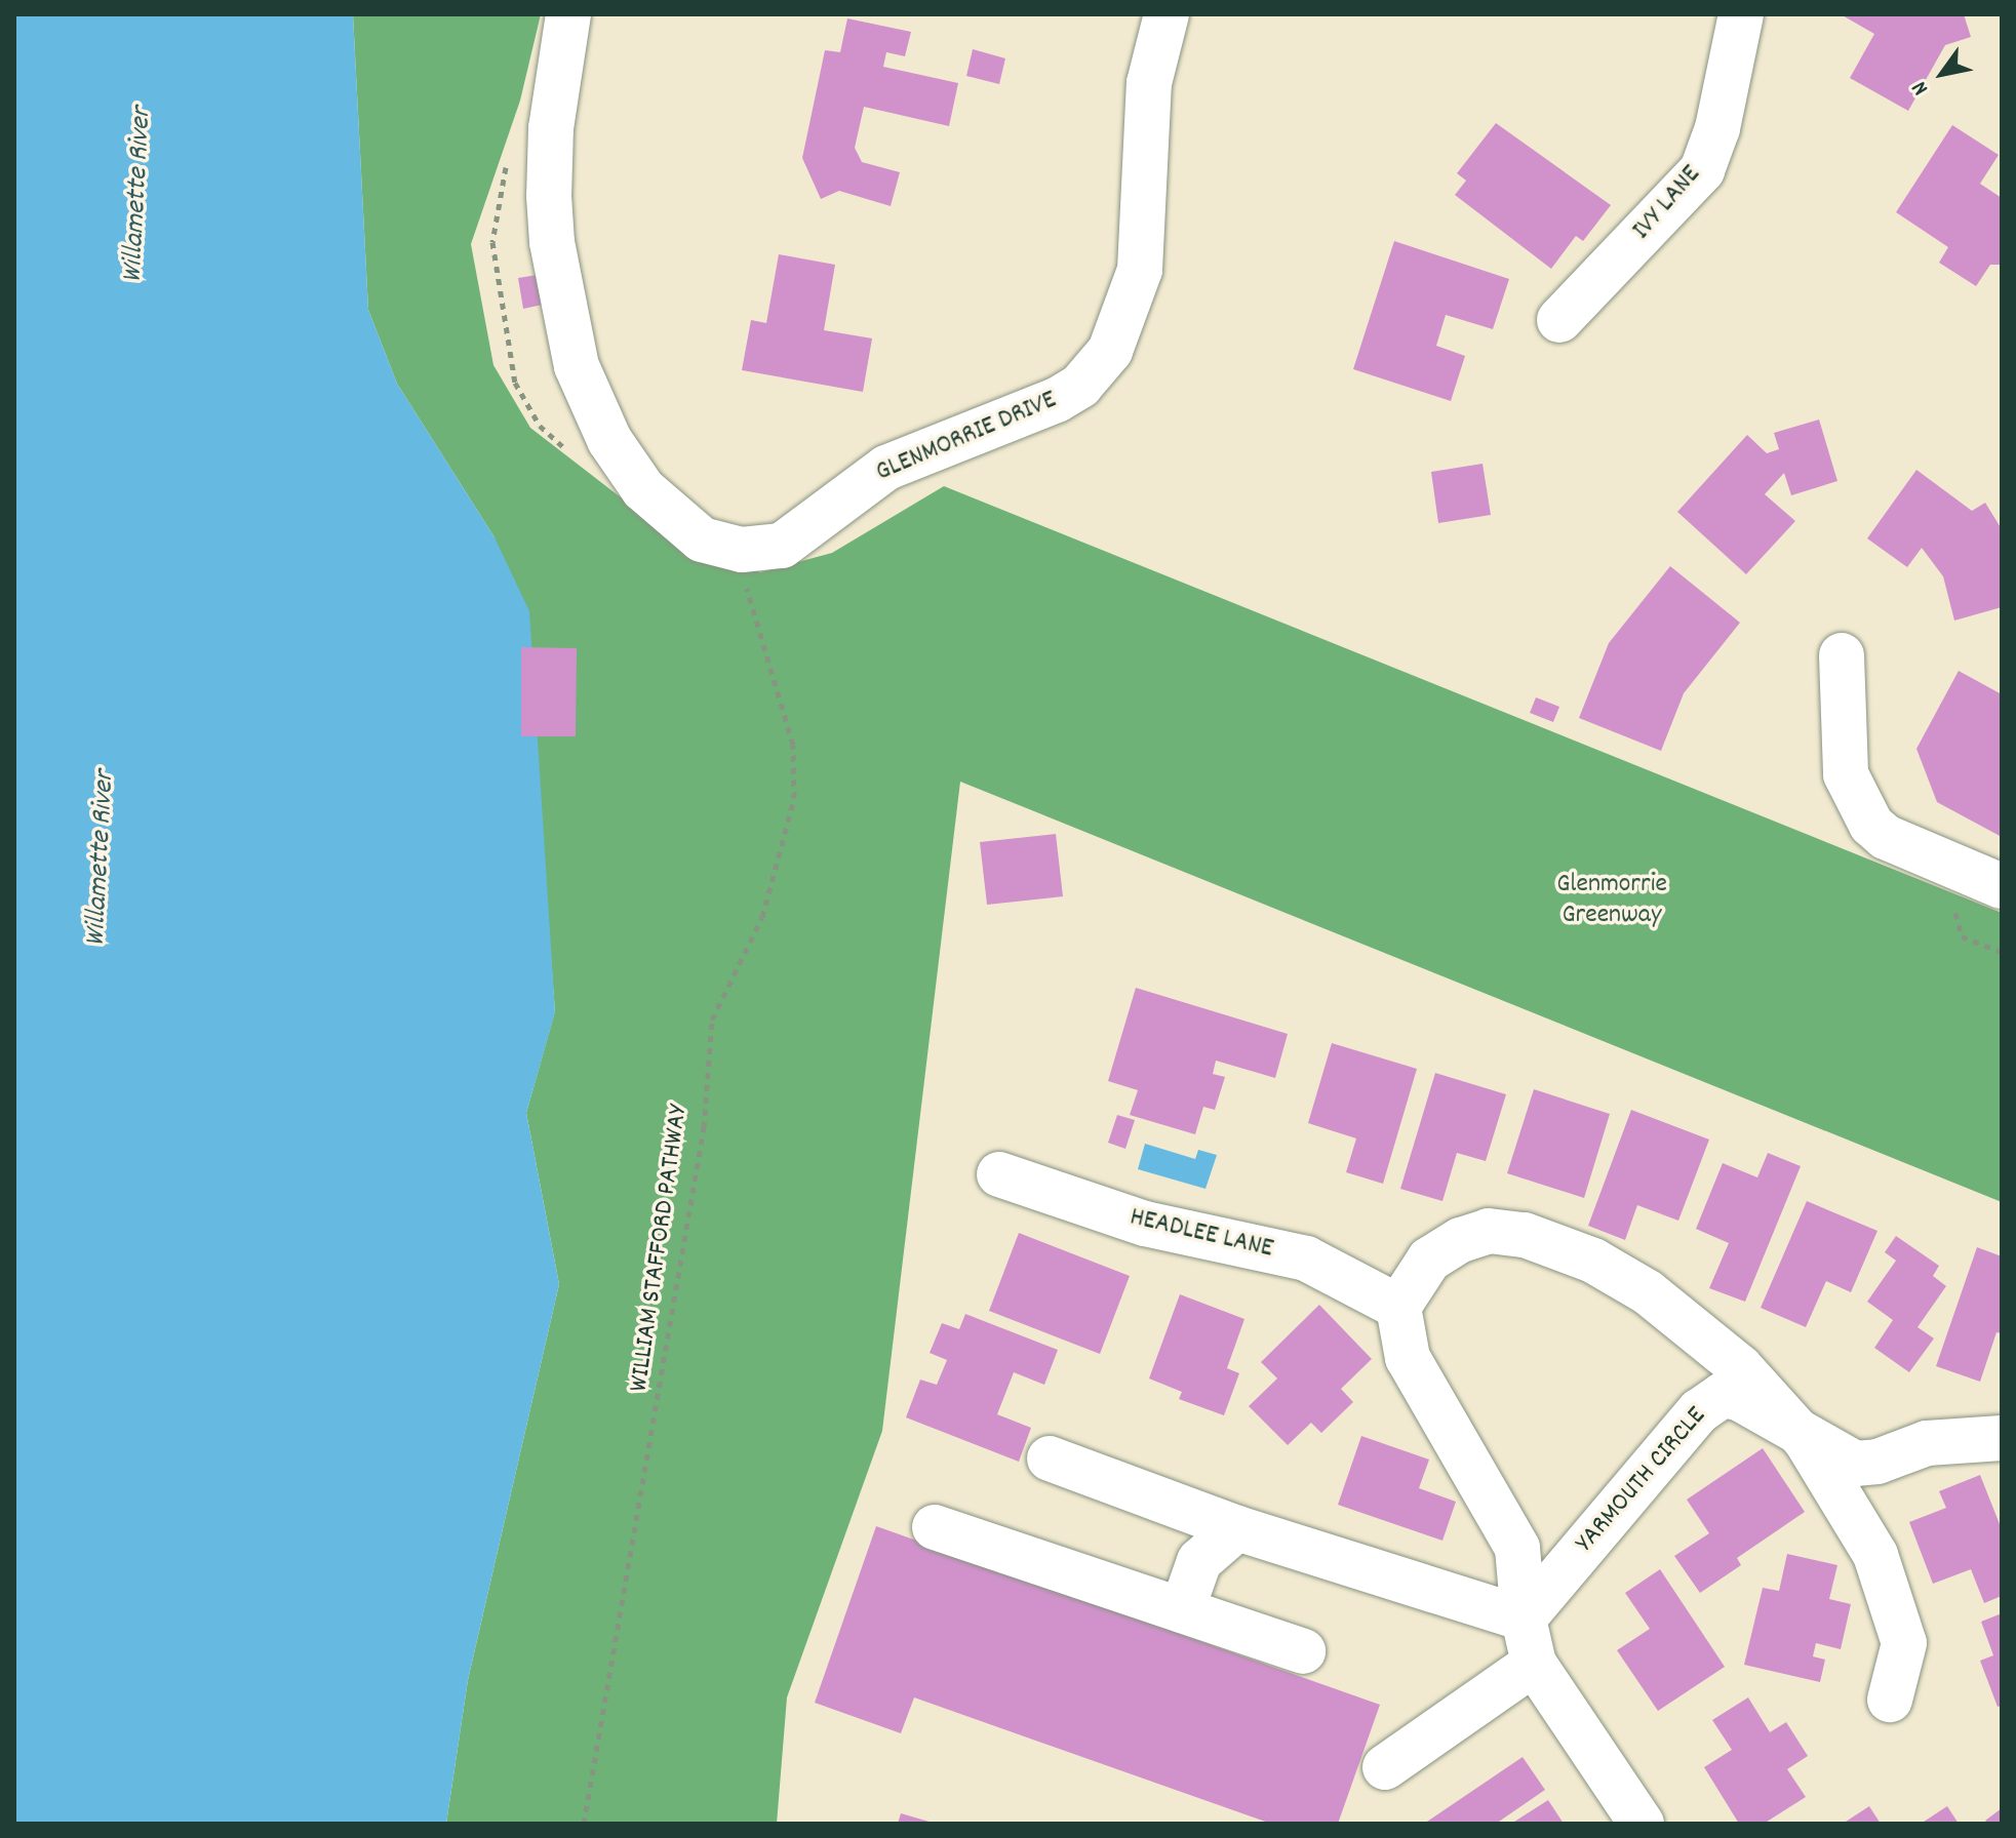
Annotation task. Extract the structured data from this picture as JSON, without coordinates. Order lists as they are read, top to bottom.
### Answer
{
  "streets": {
    "street": [
      "IVY LANE",
      "GLENMORRIE DRIVE",
      "HEADLEE LANE",
      "YARMOUTH CIRCLE"
    ],
    "path": ["WILLIAM STAFFORD PATHWAY"]
  },
  "water": ["Willamette River"],
  "parks": ["Glenmorrie Greenway"],
  "north": "bottom left"
}
